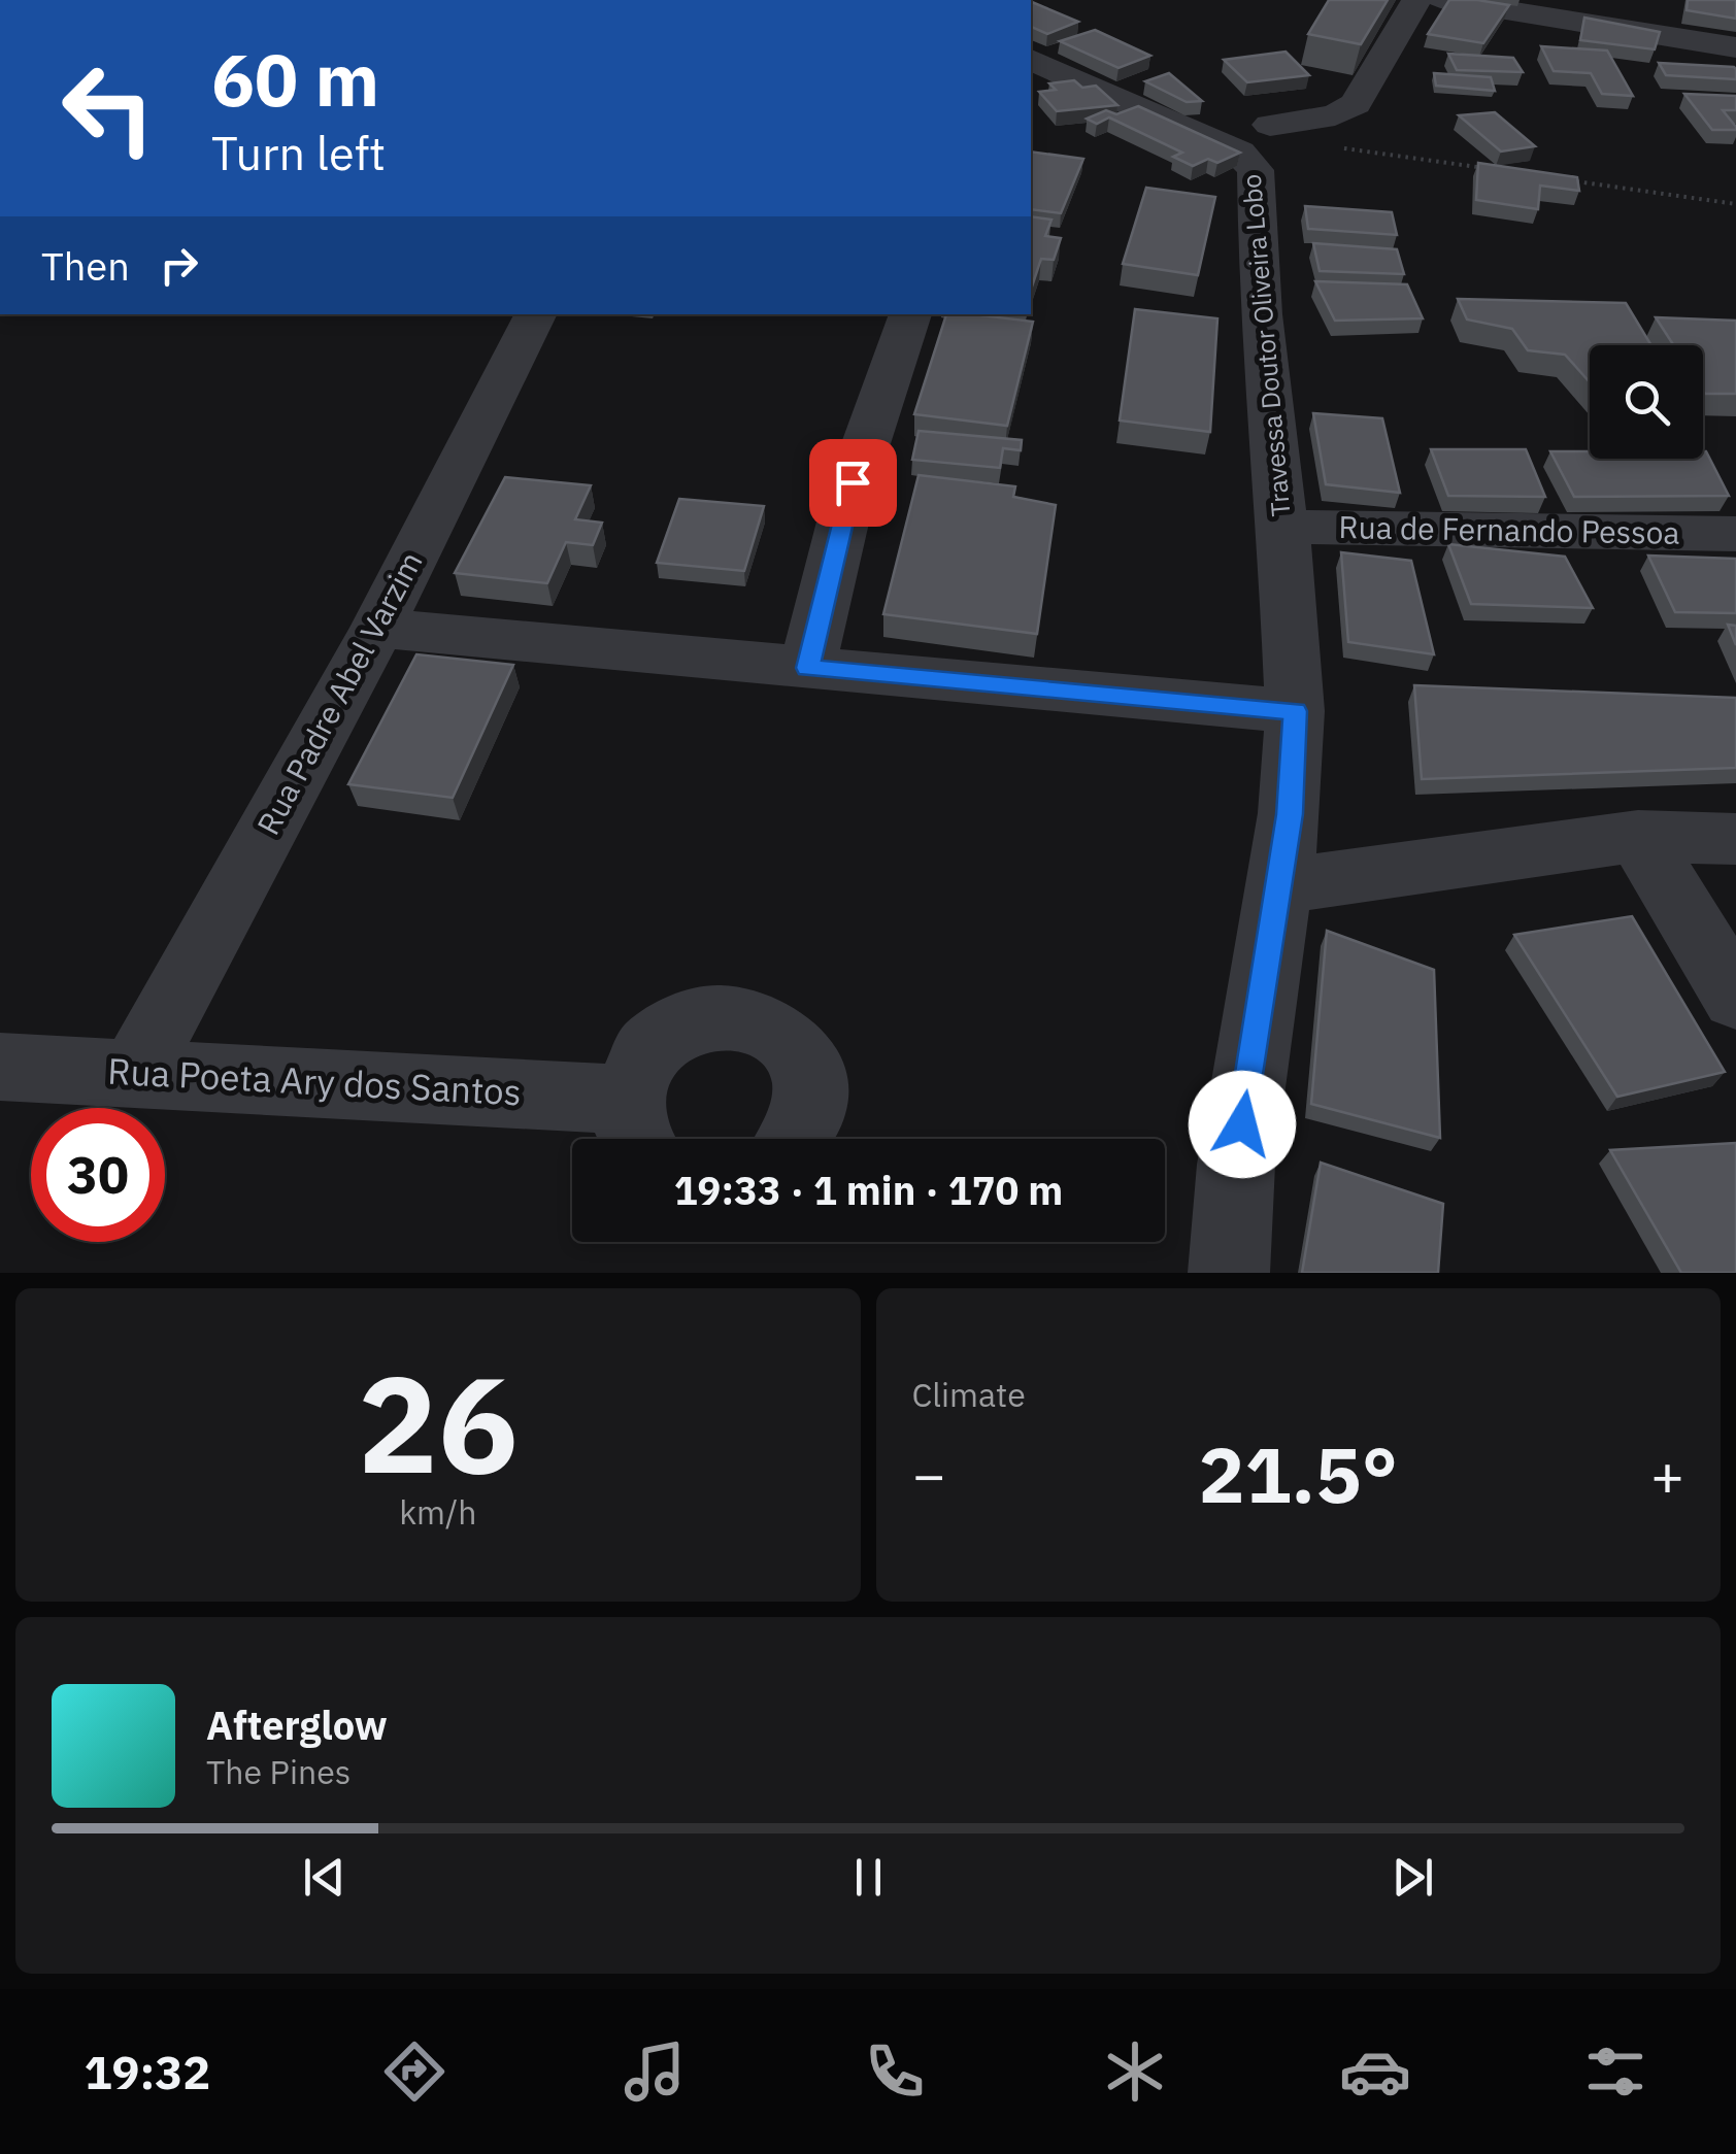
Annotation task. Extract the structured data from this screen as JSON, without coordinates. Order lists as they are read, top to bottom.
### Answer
{
  "streets": {
    "street": [
      "Travessa Doutor Oliveira Lobo",
      "Rua de Fernando Pessoa",
      "Rua Padre Abel Varzim",
      "Rua Poeta Ary dos Santos"
    ]
  },
  "crossings": [
    ["Travessa Doutor Oliveira Lobo", "Rua de Fernando Pessoa"],
    ["Rua Padre Abel Varzim", "Rua Poeta Ary dos Santos"]
  ],
  "page": {
    "turn": ["60 m", "Turn left"],
    "then": "Then",
    "limit": "30",
    "trip": "19:33 · 1 min · 170 m",
    "tile": [
      ["26", "km/h"],
      "Climate"
    ],
    "heat": ["−", "21.5°", "+"],
    "song": ["Afterglow", "The Pines"],
    "tabs": "19:32"
  }
}
